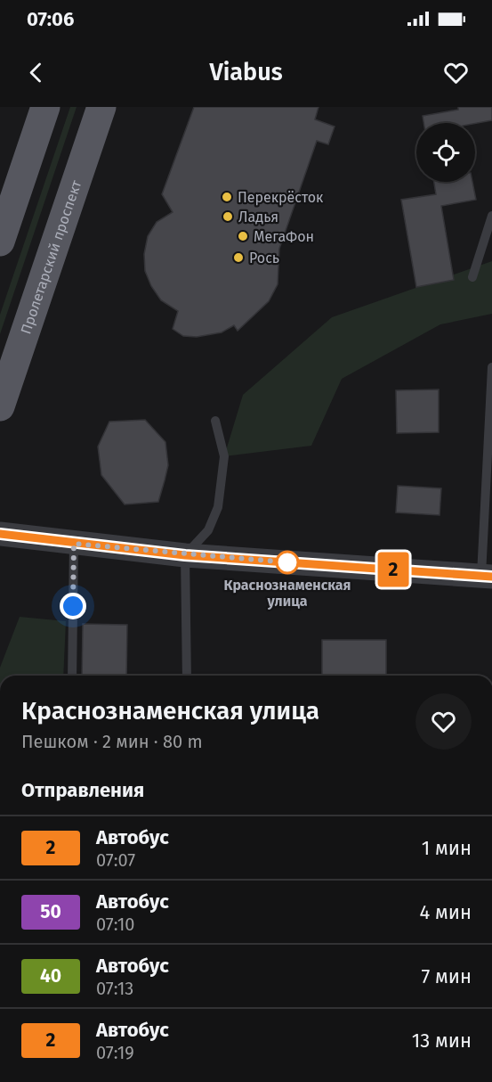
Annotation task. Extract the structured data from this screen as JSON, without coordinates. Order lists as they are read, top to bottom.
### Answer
{
  "streets": {
    "main road": ["Пролетарский проспект"]
  },
  "places": [
    "Перекрёсток",
    "Ладья",
    "МегаФон",
    "Рось",
    "Краснознаменская улица"
  ],
  "lines": ["bus line 2"],
  "page": {
    "status": "07:06",
    "header": "Viabus",
    "on_map": "2",
    "heading": [
      ["Краснознаменская улица", "Пешком · 2 мин · 80 m"],
      "Отправления"
    ],
    "list": [
      {
        "mark": "2",
        "name": "Автобус",
        "note": "07:07",
        "value": "1 мин"
      },
      {
        "mark": "50",
        "name": "Автобус",
        "note": "07:10",
        "value": "4 мин"
      },
      {
        "mark": "40",
        "name": "Автобус",
        "note": "07:13",
        "value": "7 мин"
      },
      {
        "mark": "2",
        "name": "Автобус",
        "note": "07:19",
        "value": "13 мин"
      }
    ]
  }
}
